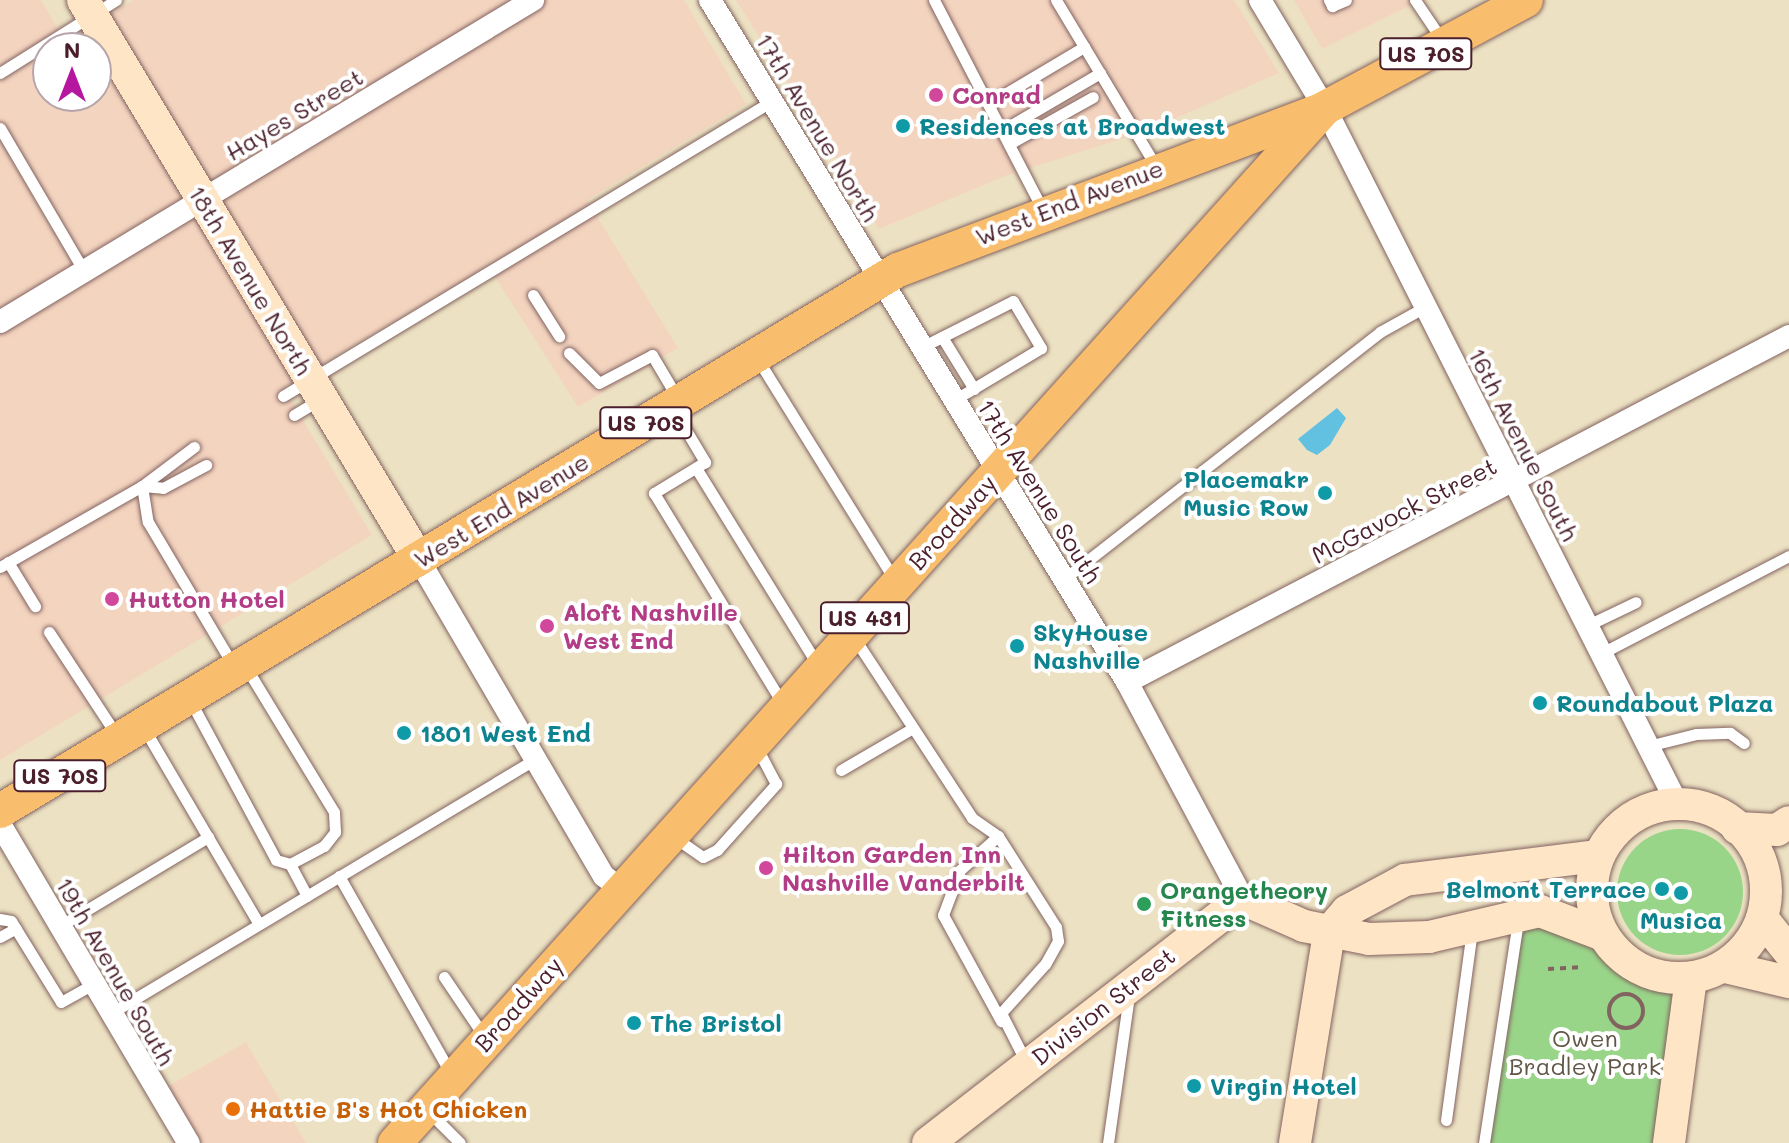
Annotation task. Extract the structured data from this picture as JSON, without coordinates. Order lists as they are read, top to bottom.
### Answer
{
  "streets": {
    "main road": [
      "US 70S",
      "West End Avenue",
      "18th Avenue North",
      "Broadway",
      "US 431",
      "Division Street"
    ],
    "street": [
      "Hayes Street",
      "17th Avenue North",
      "16th Avenue South",
      "17th Avenue South",
      "McGavock Street",
      "19th Avenue South"
    ]
  },
  "crossings": [
    ["Hayes Street", "18th Avenue North"],
    ["17th Avenue North", "West End Avenue"],
    ["17th Avenue North", "17th Avenue South"],
    ["West End Avenue", "18th Avenue North"],
    ["West End Avenue", "16th Avenue South"],
    ["West End Avenue", "17th Avenue South"],
    ["West End Avenue", "Broadway"],
    ["16th Avenue South", "McGavock Street"],
    ["16th Avenue South", "Broadway"],
    ["17th Avenue South", "McGavock Street"],
    ["17th Avenue South", "Broadway"],
    ["17th Avenue South", "Division Street"]
  ],
  "parks": ["Owen Bradley Park"],
  "places": [
    "Conrad",
    "Residences at Broadwest",
    "Placemakr Music Row",
    "Hutton Hotel",
    "Aloft Nashville West End",
    "SkyHouse Nashville",
    "Roundabout Plaza",
    "1801 West End",
    "Hilton Garden Inn Nashville Vanderbilt",
    "Belmont Terrace",
    "Musica",
    "Orangetheory Fitness",
    "The Bristol",
    "Virgin Hotel",
    "Hattie B's Hot Chicken"
  ],
  "north": "top"
}
